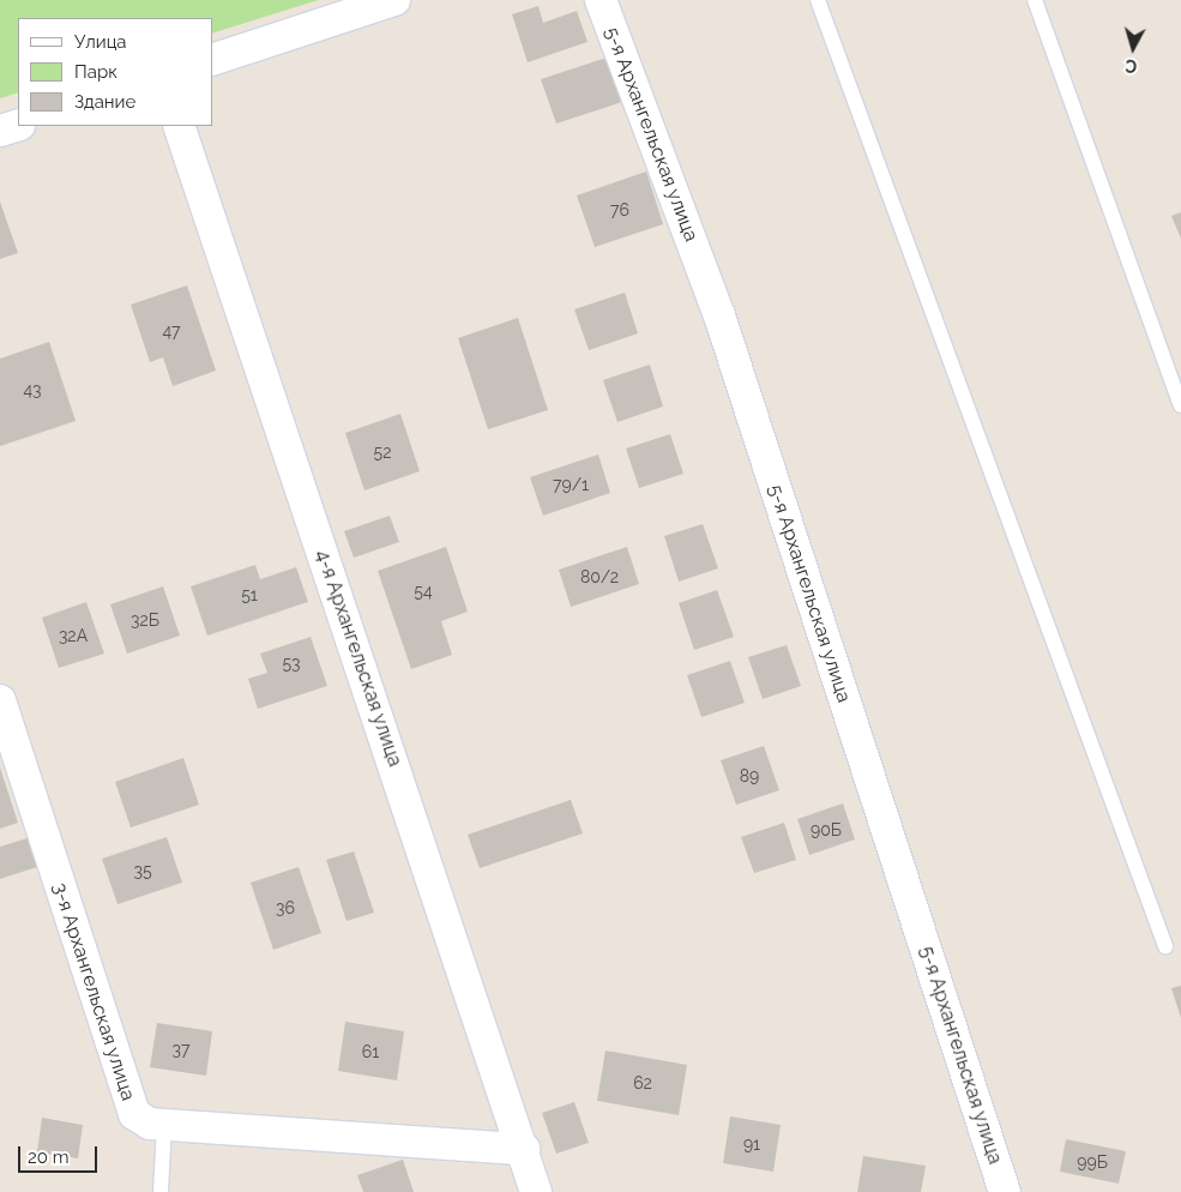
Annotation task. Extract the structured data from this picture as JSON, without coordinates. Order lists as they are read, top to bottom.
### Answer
{
  "streets": {
    "street": ["5-я Архангельская улица", "4-я Архангельская улица", "3-я Архангельская улица"]
  },
  "crossings": [
    ["4-я Архангельская улица", "3-я Архангельская улица"]
  ],
  "house_numbers": [
    "76",
    "47",
    "43",
    "52",
    "79/1",
    "80/2",
    "54",
    "51",
    "32Б",
    "32А",
    "53",
    "89",
    "90Б",
    "35",
    "36",
    "37",
    "61",
    "62",
    "91",
    "99Б"
  ],
  "legend": ["Улица", "Парк", "Здание"],
  "scale_bar": "20 m",
  "north": "bottom"
}
